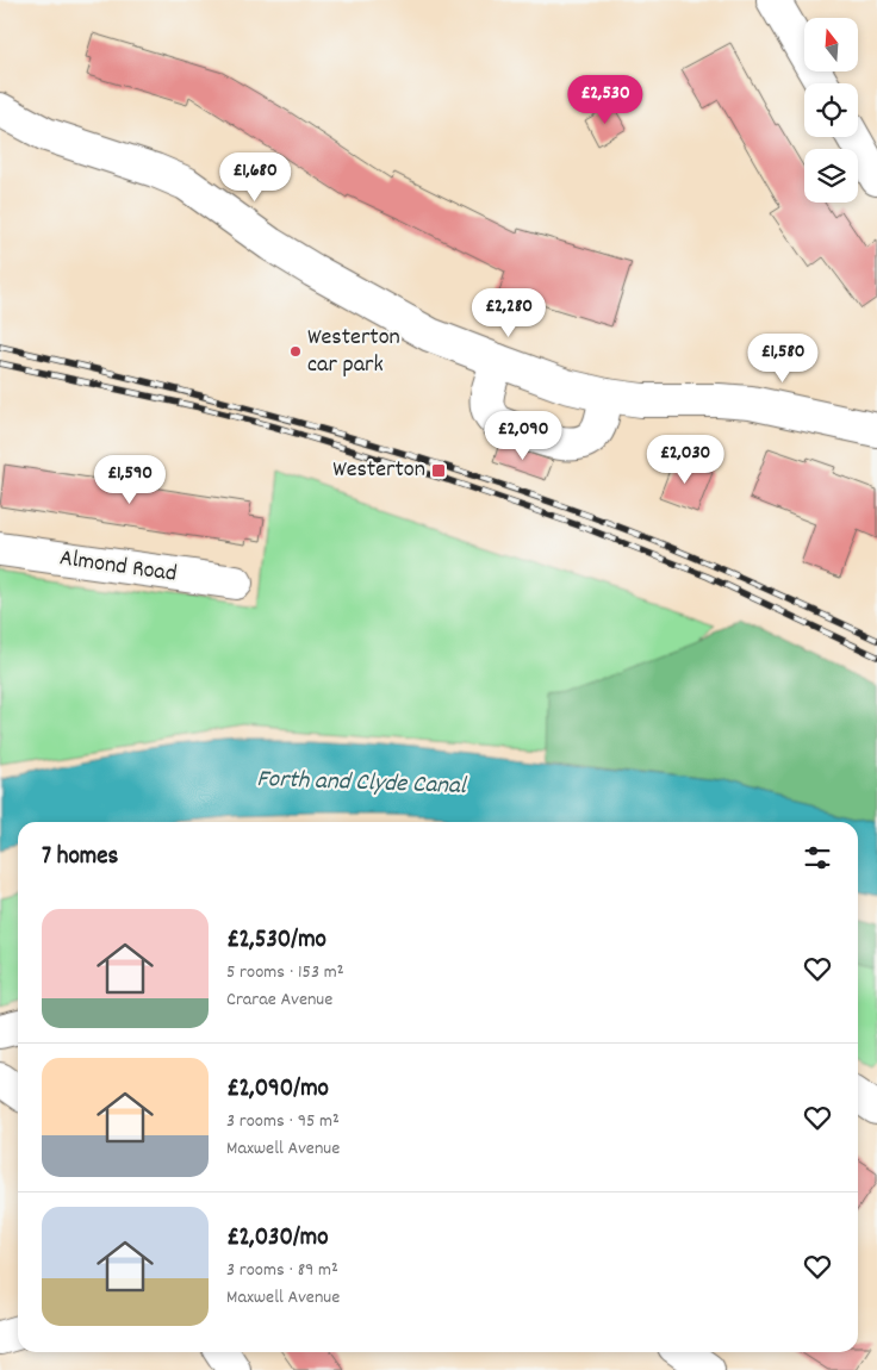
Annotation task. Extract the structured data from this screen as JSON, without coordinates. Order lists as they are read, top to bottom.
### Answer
{
  "streets": {
    "street": ["Almond Road"]
  },
  "water": ["Forth and Clyde Canal"],
  "places": {
    "other": ["Westerton car park"],
    "transit": ["Westerton"]
  },
  "north": "top",
  "page": {
    "price": [
      "£2,530",
      "£1,680",
      "£2,280",
      "£1,580",
      "£2,090",
      "£2,030",
      "£1,590"
    ],
    "heading": "7 homes",
    "list": [
      {
        "name": "£2,530/mo",
        "note": "5 rooms · 153 m² · Crarae Avenue"
      },
      {
        "name": "£2,090/mo",
        "note": "3 rooms · 95 m² · Maxwell Avenue"
      },
      {
        "name": "£2,030/mo",
        "note": "3 rooms · 89 m² · Maxwell Avenue"
      }
    ]
  }
}
